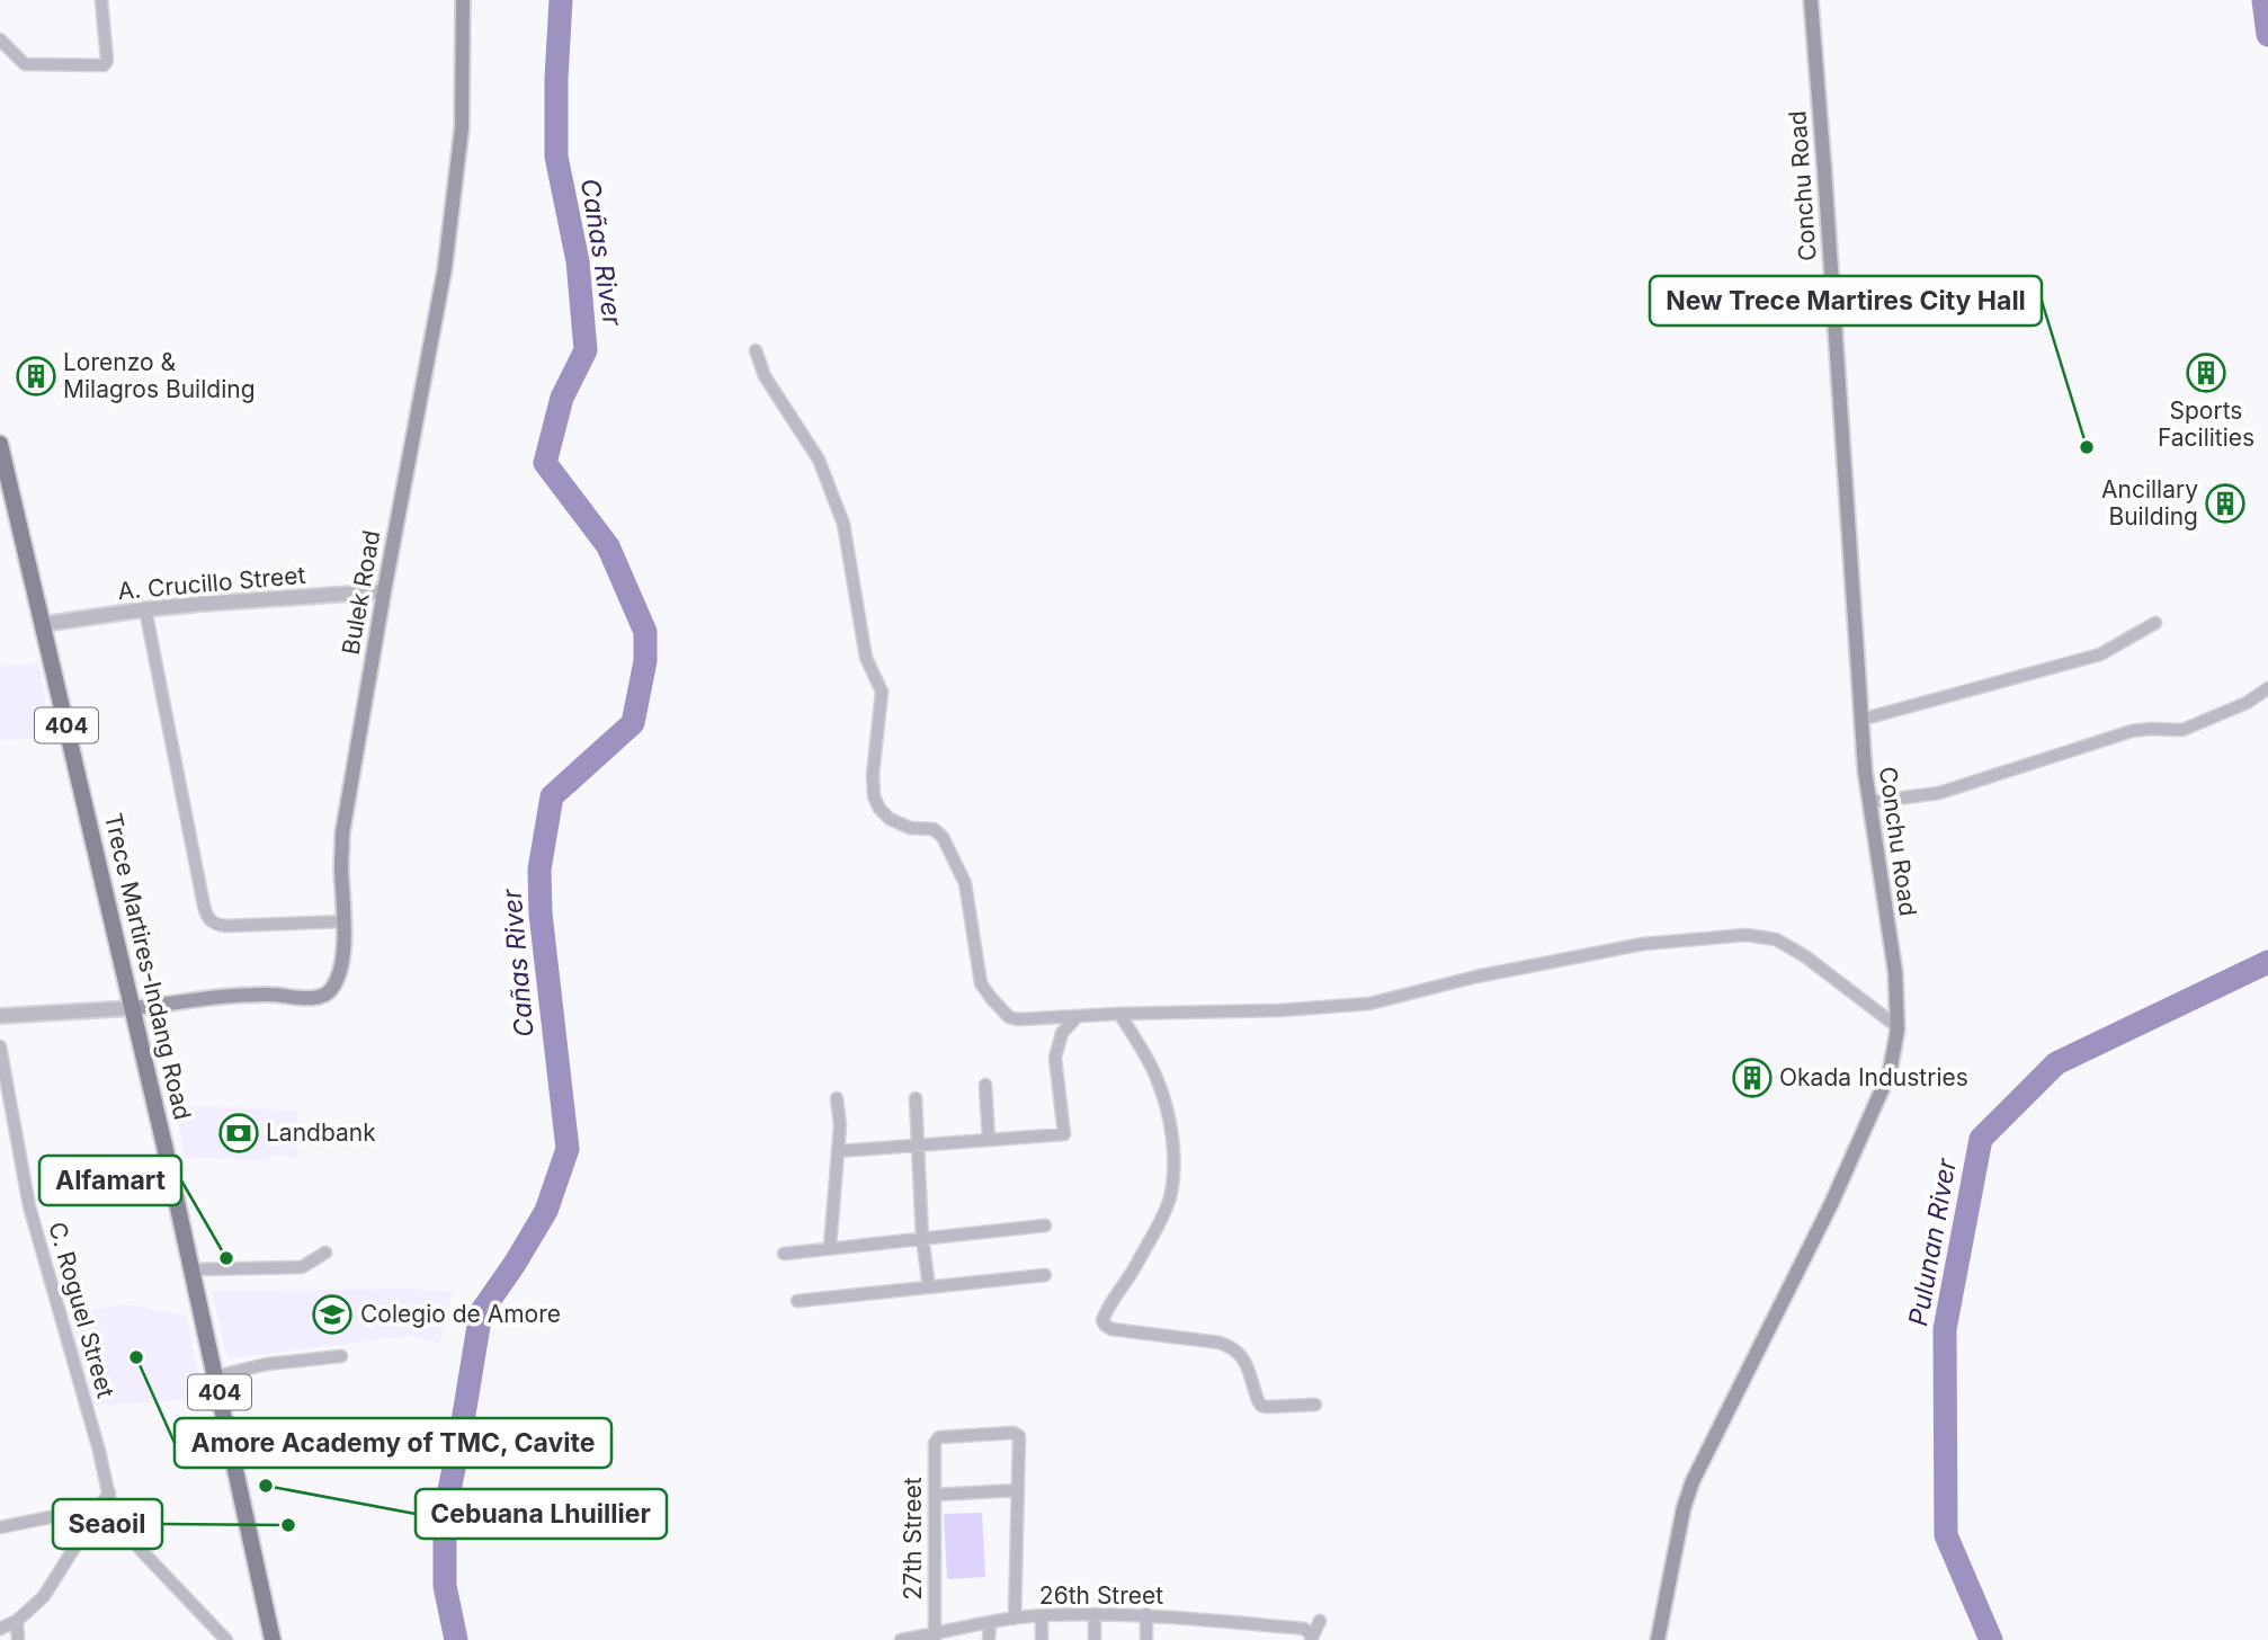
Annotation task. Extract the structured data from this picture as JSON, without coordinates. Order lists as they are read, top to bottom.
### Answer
{
  "streets": {
    "main road": [
      "Conchu Road",
      "Bulek Road",
      "404",
      "Trece Martires-Indang Road"
    ],
    "street": [
      "A. Crucillo Street",
      "C. Roguel Street",
      "27th Street",
      "26th Street"
    ]
  },
  "crossings": [
    ["A. Crucillo Street", "Bulek Road"],
    ["A. Crucillo Street", "Trece Martires-Indang Road"],
    ["Bulek Road", "Trece Martires-Indang Road"],
    ["27th Street", "26th Street"]
  ],
  "water": ["Cañas River", "Pulunan River"],
  "places": {
    "building": [
      "Sports Facilities",
      "Lorenzo & Milagros Building",
      "Ancillary Building",
      "Okada Industries"
    ],
    "other": [
      "New Trece Martires City Hall",
      "Alfamart",
      "Amore Academy of TMC, Cavite",
      "Cebuana Lhuillier",
      "Seaoil"
    ],
    "bank": ["Landbank"],
    "school or university": ["Colegio de Amore"]
  }
}
